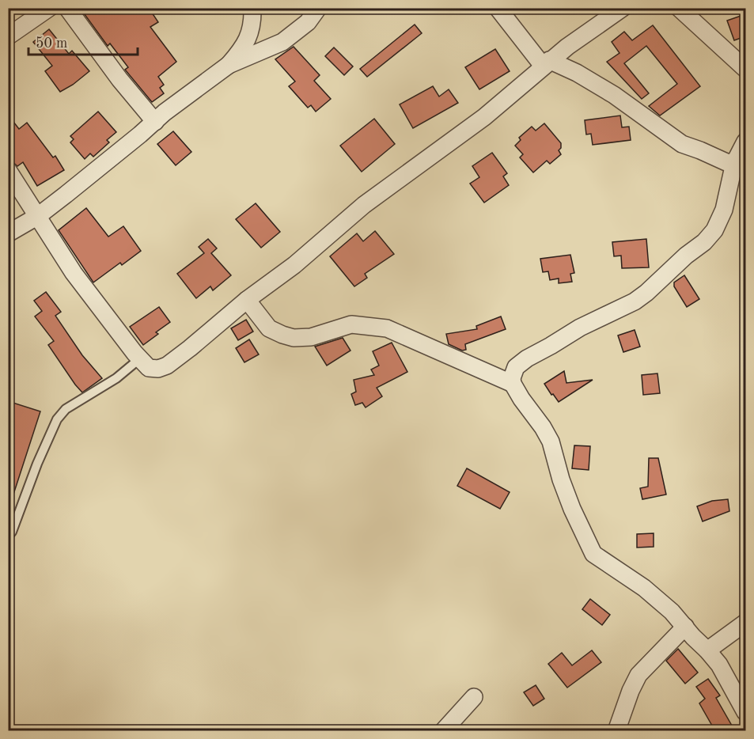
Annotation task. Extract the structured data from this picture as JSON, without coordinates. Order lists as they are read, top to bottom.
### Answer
{
  "scale_bar": "50 m"
}
